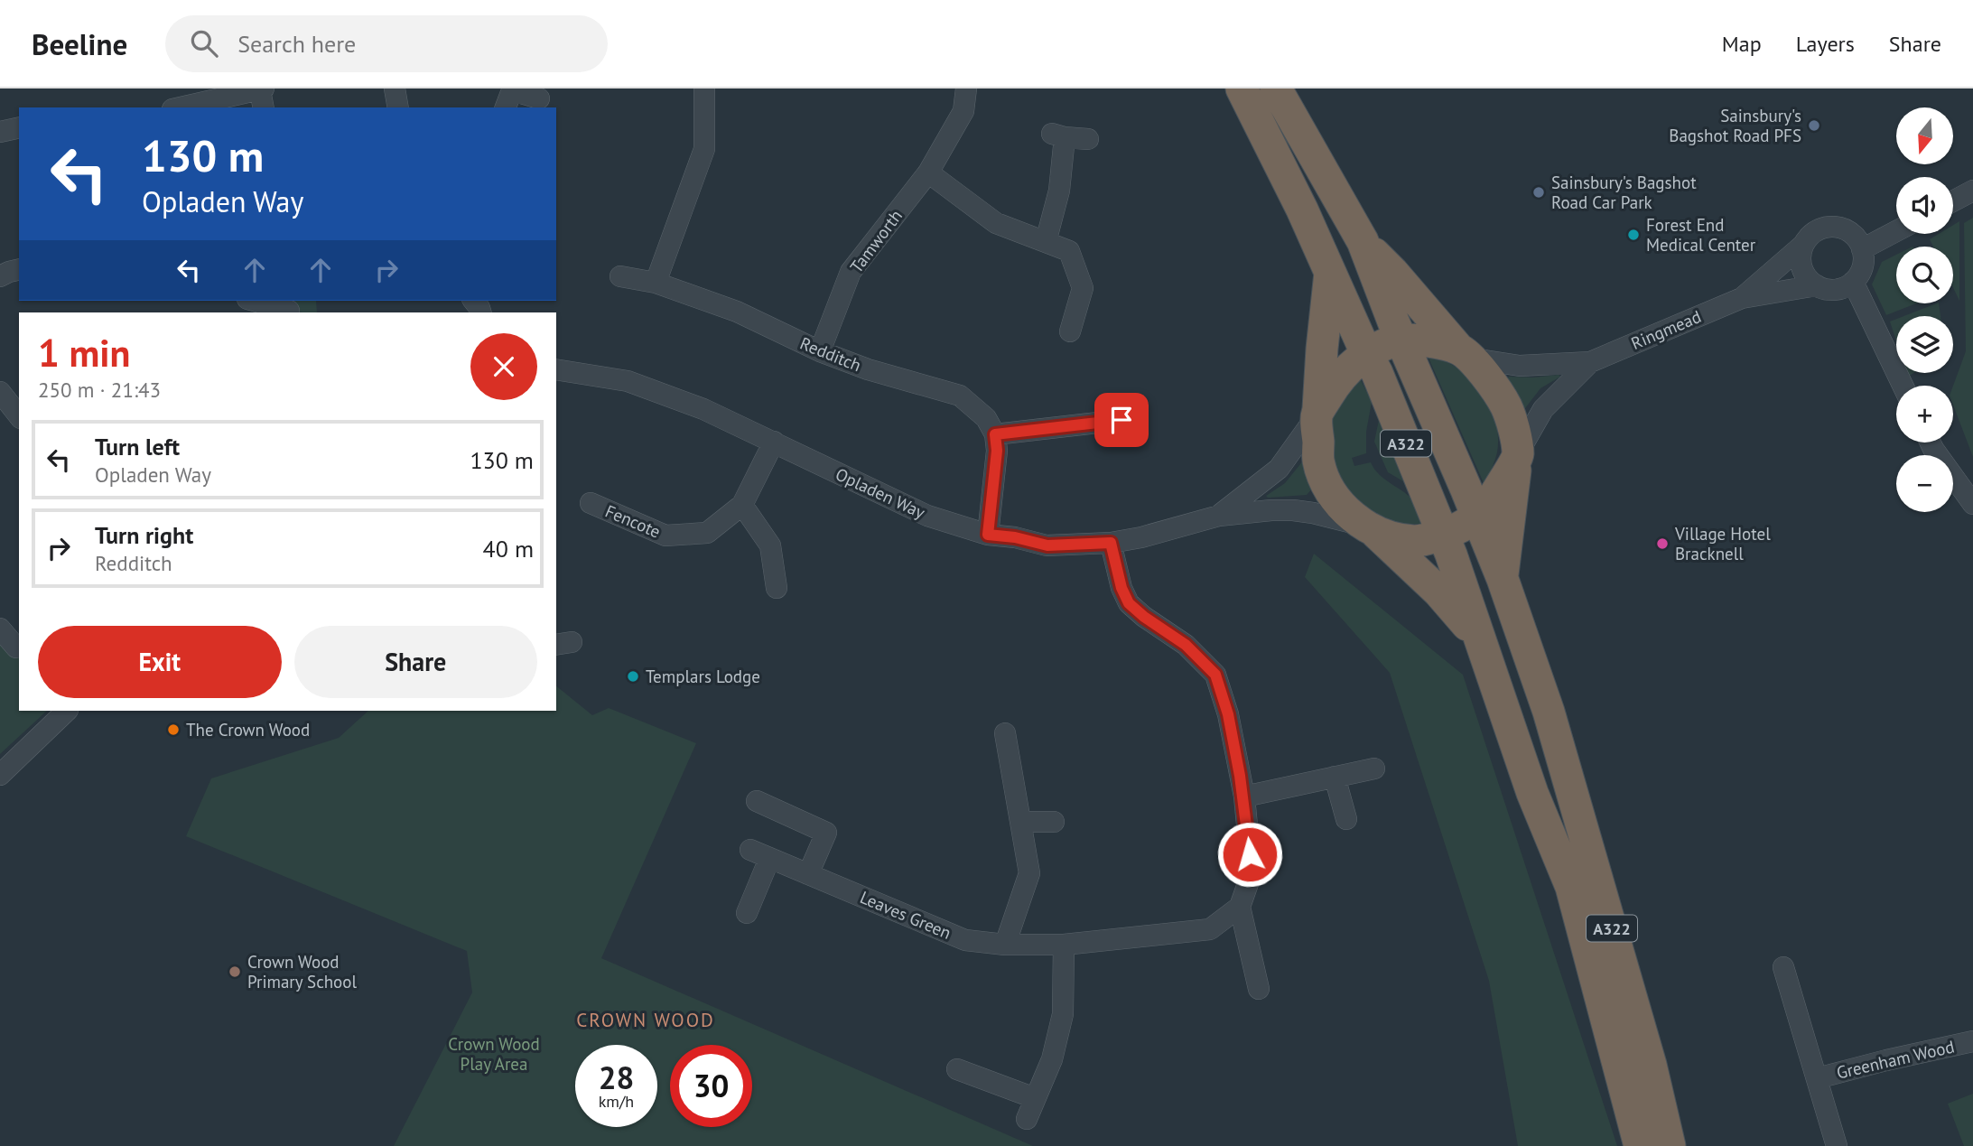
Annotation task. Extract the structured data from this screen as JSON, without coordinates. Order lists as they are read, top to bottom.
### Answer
{
  "streets": {
    "highway": ["A322"],
    "street": [
      "Tamworth",
      "Ringmead",
      "Redditch",
      "Opladen Way",
      "Fencote",
      "Leaves Green",
      "Greenham Wood"
    ]
  },
  "crossings": [
    ["Tamworth", "Redditch"],
    ["Ringmead", "A322"],
    ["A322", "Opladen Way"],
    ["Opladen Way", "Fencote"]
  ],
  "districts": ["CROWN WOOD"],
  "parks": ["Crown Wood Play Area"],
  "places": [
    "Sainsbury's Bagshot Road PFS",
    "Sainsbury's Bagshot Road Car Park",
    "Forest End Medical Center",
    "Village Hotel Bracknell",
    "Templars Lodge",
    "The Crown Wood",
    "Crown Wood Primary School"
  ],
  "north": "bottom",
  "page": {
    "header": "Beeline",
    "search": "Search here",
    "nav": ["Map", "Layers", "Share"],
    "map_buttons": ["+", "−"],
    "turn": ["130 m", "Opladen Way"],
    "heading": ["1 min", "250 m · 21:43"],
    "list": [
      {
        "name": "Turn left",
        "note": "Opladen Way",
        "value": "130 m"
      },
      {
        "name": "Turn right",
        "note": "Redditch",
        "value": "40 m"
      }
    ],
    "buttons": ["Exit", "Share"],
    "speed": "28 km/h",
    "limit": "30"
  }
}
